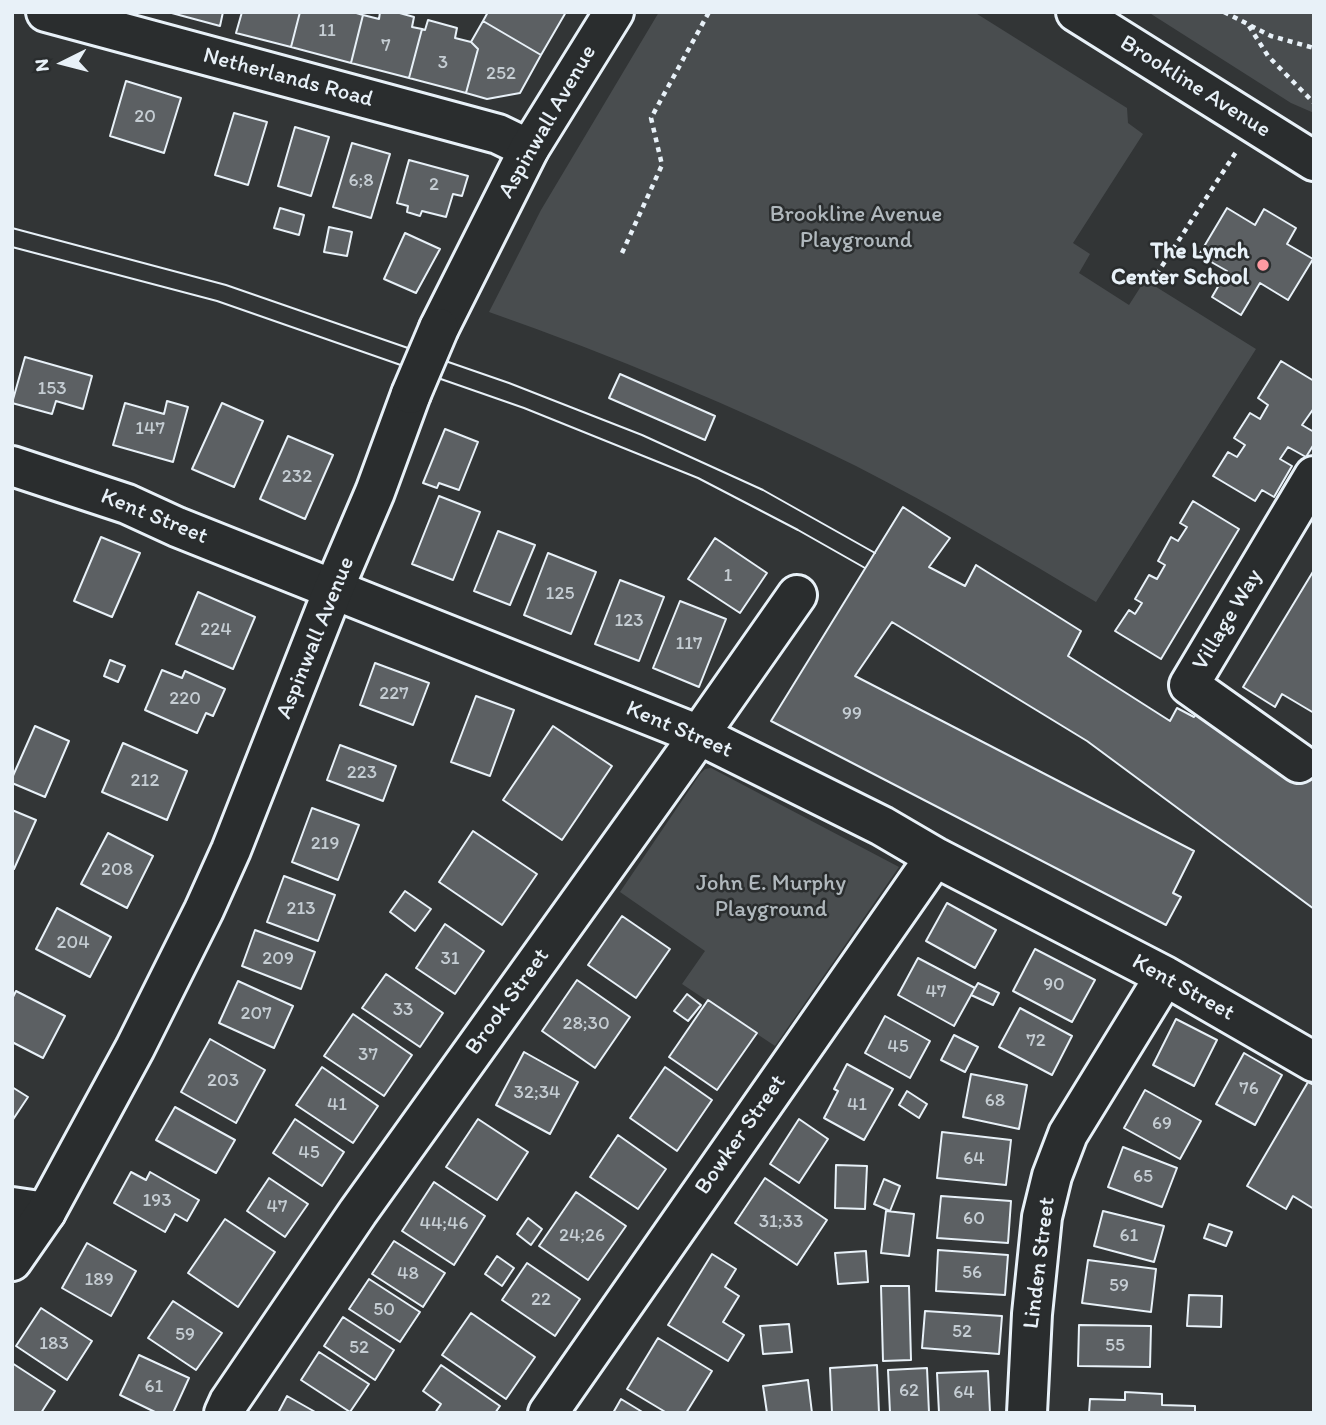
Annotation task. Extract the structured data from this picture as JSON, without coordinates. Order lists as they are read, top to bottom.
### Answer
{
  "streets": {
    "main road": [
      "Netherlands Road",
      "Brookline Avenue",
      "Aspinwall Avenue",
      "Kent Street",
      "Village Way",
      "Brook Street",
      "Bowker Street",
      "Linden Street"
    ]
  },
  "crossings": [
    ["Netherlands Road", "Aspinwall Avenue"],
    ["Aspinwall Avenue", "Kent Street"],
    ["Kent Street", "Brook Street"],
    ["Kent Street", "Bowker Street"],
    ["Kent Street", "Linden Street"]
  ],
  "parks": ["Brookline Avenue Playground", "John E. Murphy Playground"],
  "places": ["The Lynch Center School"],
  "house_numbers": [
    "11",
    "7",
    "3",
    "252",
    "20",
    "6;8",
    "2",
    "153",
    "147",
    "232",
    "1",
    "125",
    "123",
    "224",
    "117",
    "227",
    "220",
    "99",
    "223",
    "212",
    "219",
    "208",
    "213",
    "204",
    "209",
    "31",
    "90",
    "47",
    "33",
    "207",
    "28;30",
    "72",
    "45",
    "37",
    "203",
    "76",
    "32;34",
    "68",
    "41",
    "41",
    "69",
    "45",
    "64",
    "65",
    "193",
    "47",
    "60",
    "31;33",
    "44;46",
    "24;26",
    "61",
    "56",
    "48",
    "189",
    "59",
    "22",
    "50",
    "52",
    "59",
    "183",
    "55",
    "52",
    "61",
    "62",
    "64"
  ],
  "north": "left"
}
